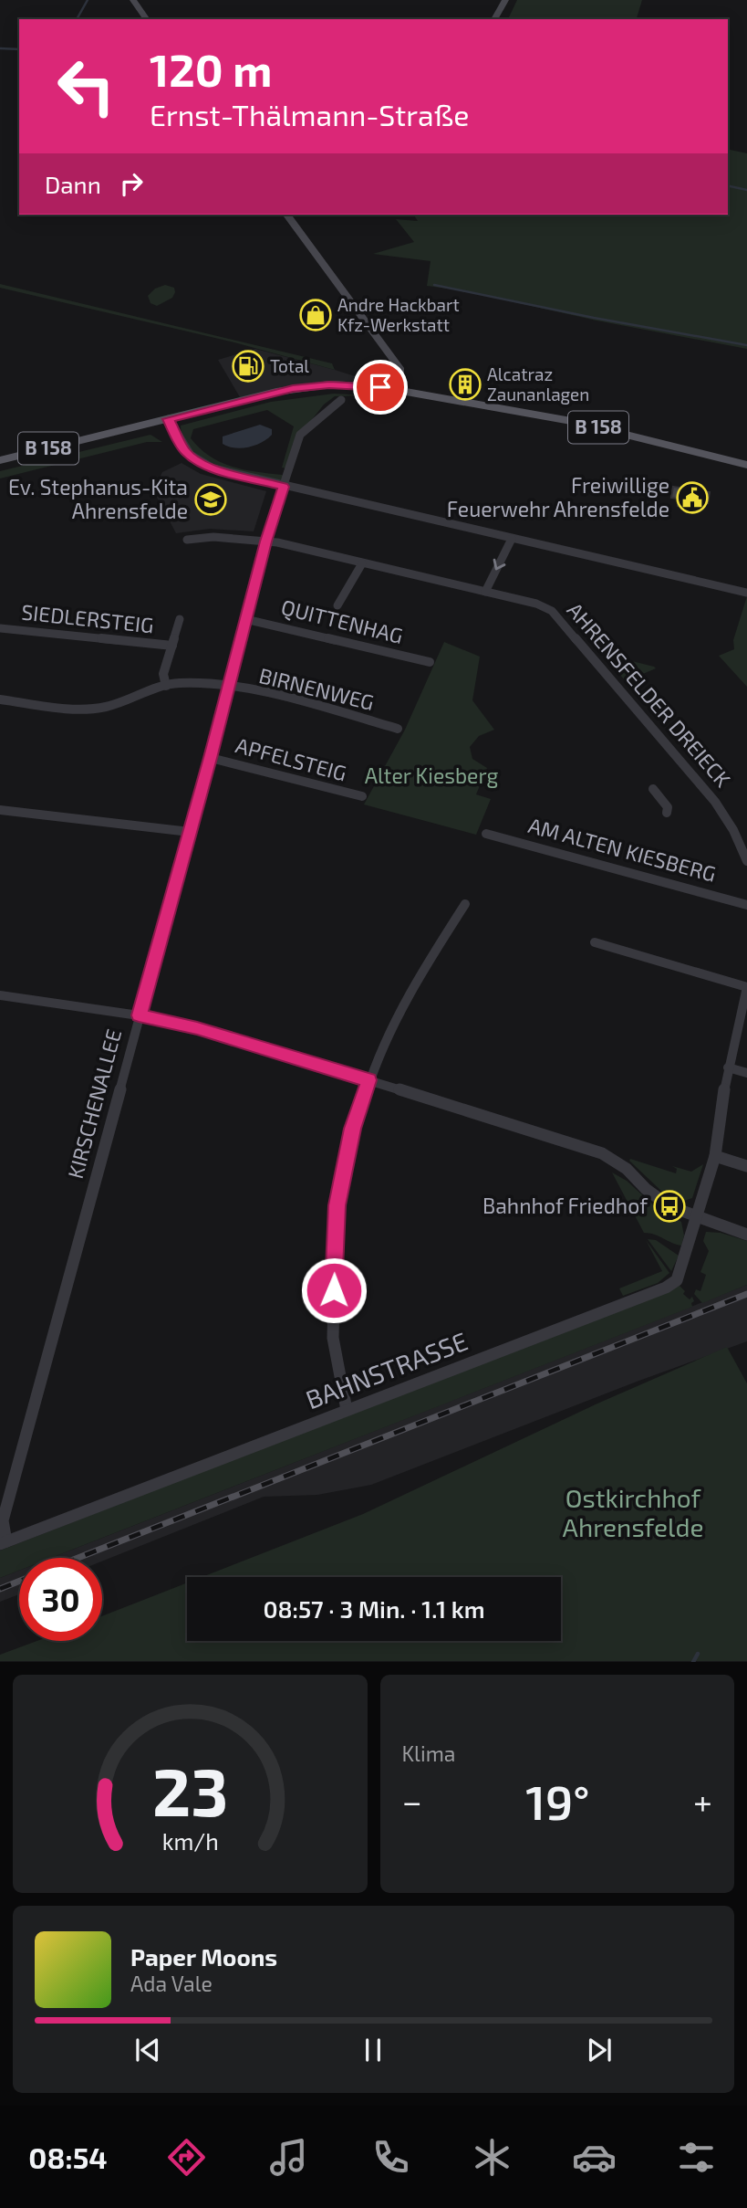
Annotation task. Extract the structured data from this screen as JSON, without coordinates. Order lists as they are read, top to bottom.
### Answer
{
  "streets": {
    "main road": ["B 158"],
    "street": [
      "SIEDLERSTEIG",
      "QUITTENHAG",
      "BIRNENWEG",
      "AHRENSFELDER DREIECK",
      "APFELSTEIG",
      "AM ALTEN KIESBERG",
      "KIRSCHENALLEE",
      "BAHNSTRASSE"
    ]
  },
  "crossings": [
    ["QUITTENHAG", "KIRSCHENALLEE"],
    ["BIRNENWEG", "KIRSCHENALLEE"],
    ["AHRENSFELDER DREIECK", "KIRSCHENALLEE"],
    ["APFELSTEIG", "KIRSCHENALLEE"],
    ["KIRSCHENALLEE", "BAHNSTRASSE"]
  ],
  "parks": ["Alter Kiesberg", "Ostkirchhof Ahrensfelde"],
  "places": {
    "shop": ["Andre Hackbart Kfz-Werkstatt"],
    "fuel station": ["Total"],
    "building": ["Alcatraz Zaunanlagen"],
    "public building": ["Freiwillige Feuerwehr Ahrensfelde"],
    "school or university": ["Ev. Stephanus-Kita Ahrensfelde"],
    "bus stop": ["Bahnhof Friedhof"]
  },
  "page": {
    "turn": ["120 m", "Ernst-Thälmann-Straße"],
    "then": "Dann",
    "limit": "30",
    "trip": "08:57 · 3 Min. · 1.1 km",
    "tile": "Klima",
    "heat": ["−", "19°", "+"],
    "song": ["Paper Moons", "Ada Vale"],
    "tabs": "08:54",
    "gauge": ["23", "km/h"]
  }
}
